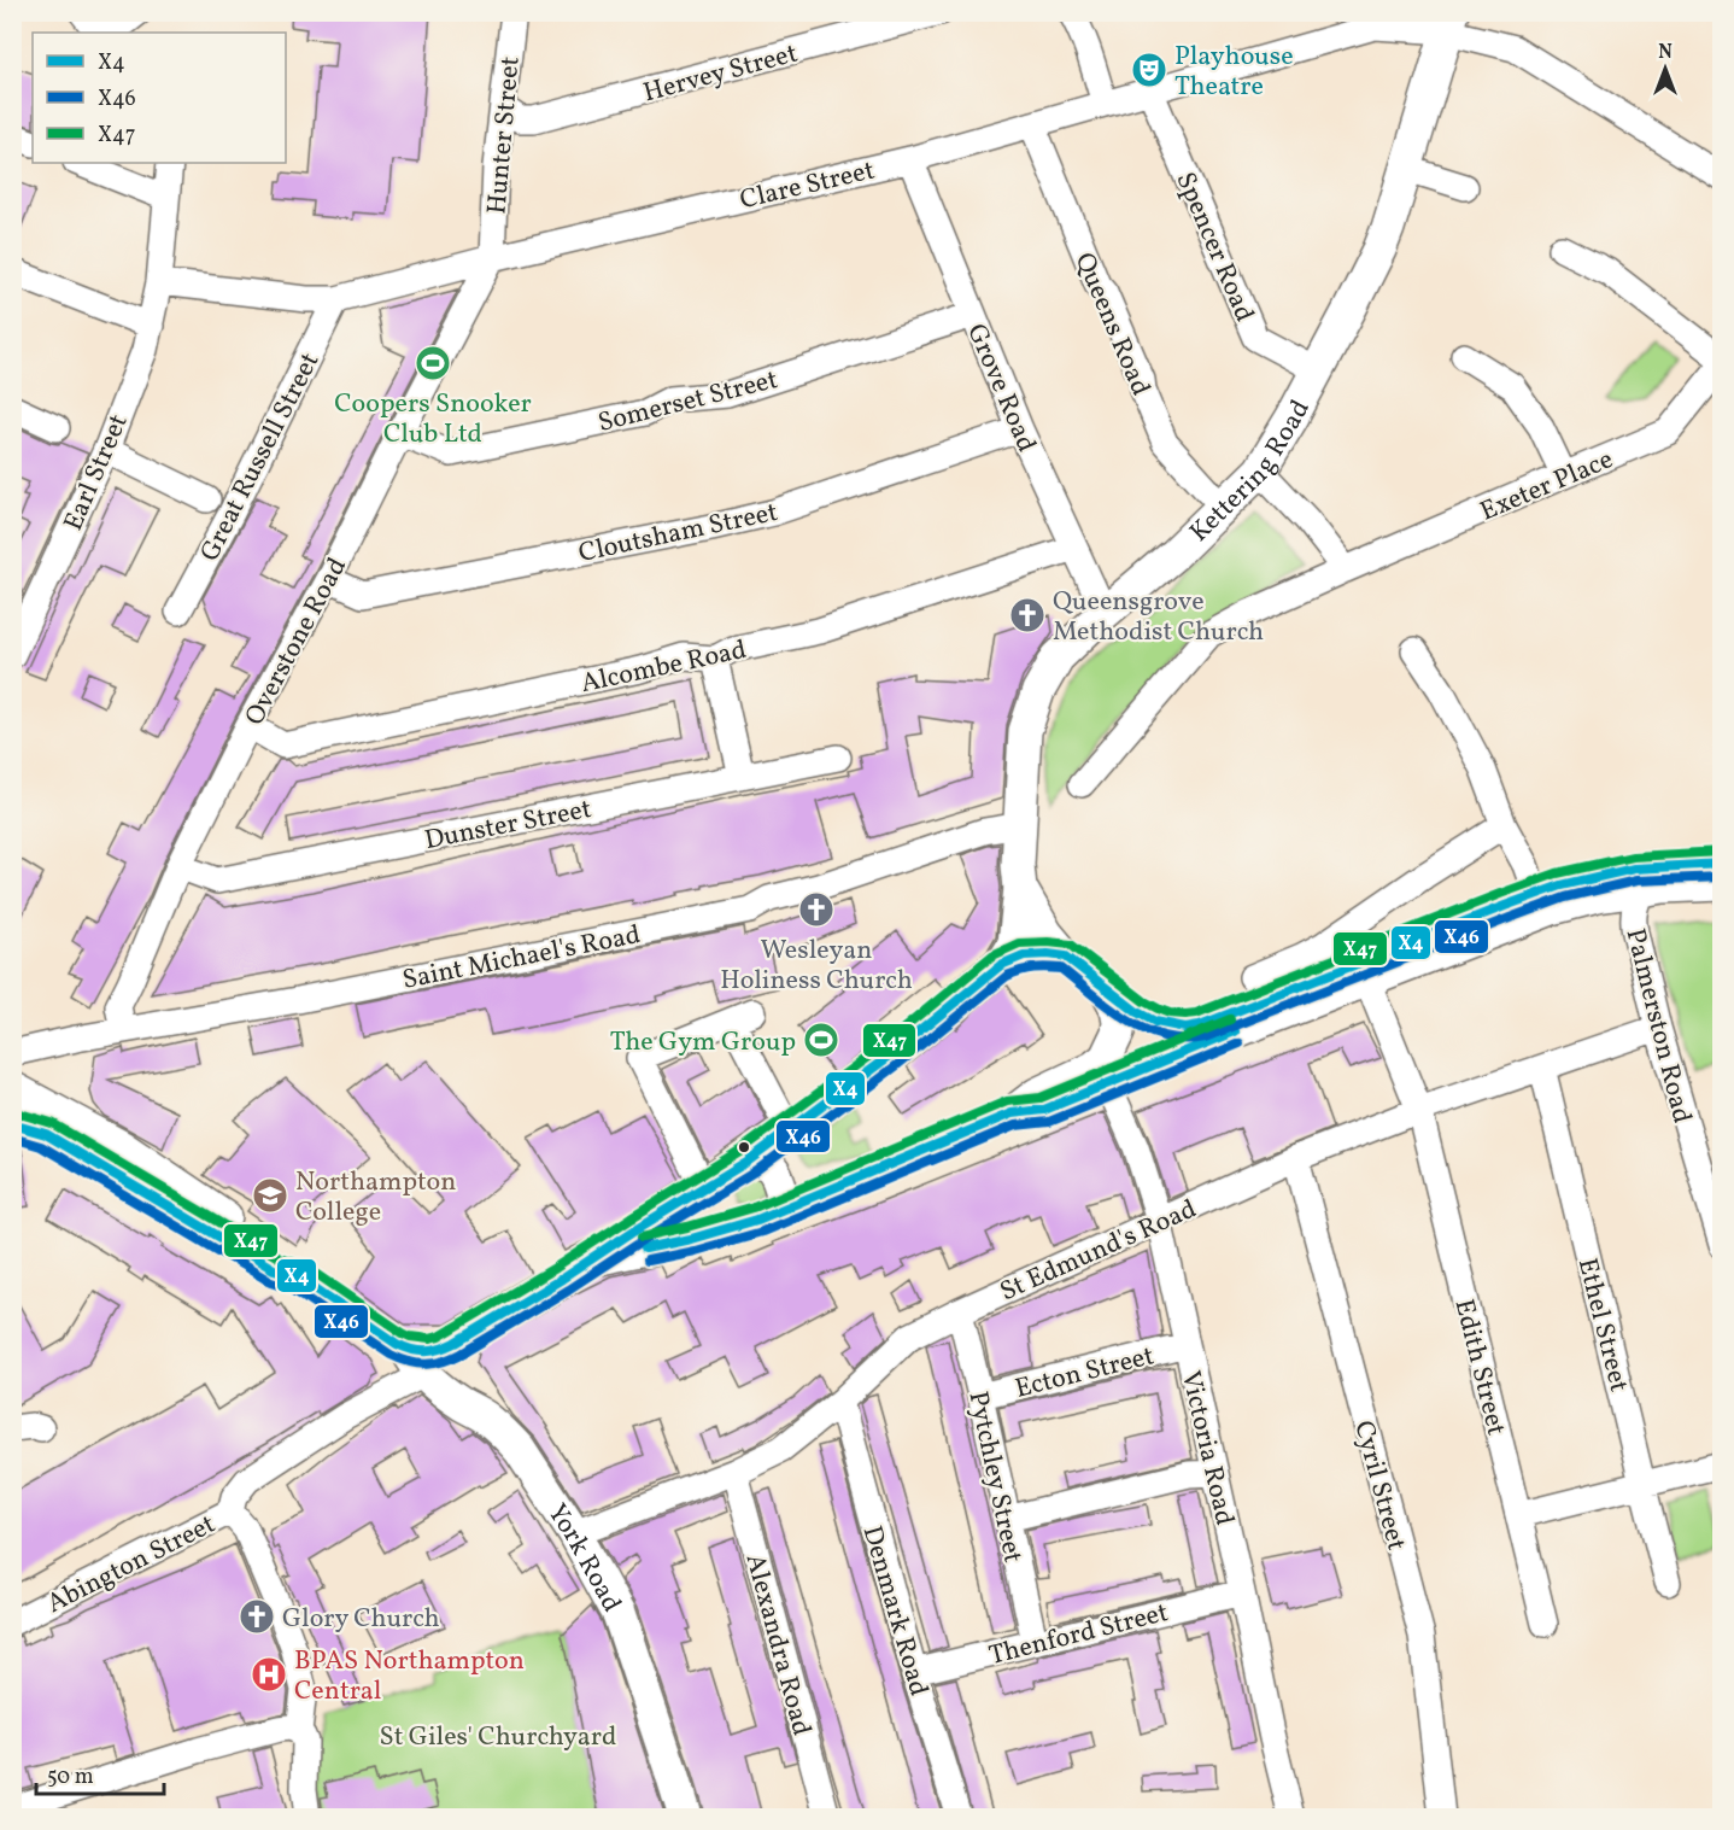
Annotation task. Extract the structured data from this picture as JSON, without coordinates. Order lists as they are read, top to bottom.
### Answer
{
  "streets": {
    "main road": ["Kettering Road", "York Road"],
    "street": [
      "Hervey Street",
      "Hunter Street",
      "Clare Street",
      "Spencer Road",
      "Queens Road",
      "Grove Road",
      "Somerset Street",
      "Great Russell Street",
      "Earl Street",
      "Exeter Place",
      "Cloutsham Street",
      "Overstone Road",
      "Alcombe Road",
      "Dunster Street",
      "Saint Michael's Road",
      "Palmerston Road",
      "St Edmund's Road",
      "Ethel Street",
      "Edith Street",
      "Ecton Street",
      "Victoria Road",
      "Pytchley Street",
      "Cyril Street",
      "Abington Street",
      "Denmark Road",
      "Thenford Street",
      "Alexandra Road"
    ]
  },
  "crossings": [
    ["Hervey Street", "Hunter Street"],
    ["Hunter Street", "Clare Street"],
    ["Hunter Street", "Overstone Road"],
    ["Clare Street", "Spencer Road"],
    ["Clare Street", "Queens Road"],
    ["Clare Street", "Grove Road"],
    ["Clare Street", "Great Russell Street"],
    ["Clare Street", "Kettering Road"],
    ["Clare Street", "Earl Street"],
    ["Clare Street", "Overstone Road"],
    ["Spencer Road", "Kettering Road"],
    ["Queens Road", "Kettering Road"],
    ["Grove Road", "Somerset Street"],
    ["Grove Road", "Kettering Road"],
    ["Grove Road", "Cloutsham Street"],
    ["Grove Road", "Alcombe Road"],
    ["Somerset Street", "Overstone Road"],
    ["Kettering Road", "Saint Michael's Road"],
    ["Cloutsham Street", "Overstone Road"],
    ["Overstone Road", "Alcombe Road"],
    ["Overstone Road", "Dunster Street"],
    ["Overstone Road", "Saint Michael's Road"],
    ["Palmerston Road", "St Edmund's Road"],
    ["St Edmund's Road", "Ethel Street"],
    ["St Edmund's Road", "Edith Street"],
    ["St Edmund's Road", "Victoria Road"],
    ["St Edmund's Road", "Pytchley Street"],
    ["St Edmund's Road", "Cyril Street"],
    ["St Edmund's Road", "York Road"],
    ["St Edmund's Road", "Denmark Road"],
    ["St Edmund's Road", "Alexandra Road"],
    ["Ecton Street", "Victoria Road"],
    ["Ecton Street", "Pytchley Street"],
    ["Victoria Road", "Thenford Street"],
    ["Pytchley Street", "Thenford Street"],
    ["York Road", "Abington Street"],
    ["Denmark Road", "Thenford Street"]
  ],
  "parks": ["St Giles' Churchyard"],
  "places": {
    "theatre": ["Playhouse Theatre"],
    "sports": ["Coopers Snooker Club Ltd", "The Gym Group"],
    "church": ["Queensgrove Methodist Church", "Wesleyan Holiness Church", "Glory Church"],
    "school or university": ["Northampton College"],
    "hospital": ["BPAS Northampton Central"]
  },
  "lines": ["transit line X47", "transit line X4", "transit line X46"],
  "legend": ["X4", "X46", "X47"],
  "scale_bar": "50 m",
  "north": "top"
}
